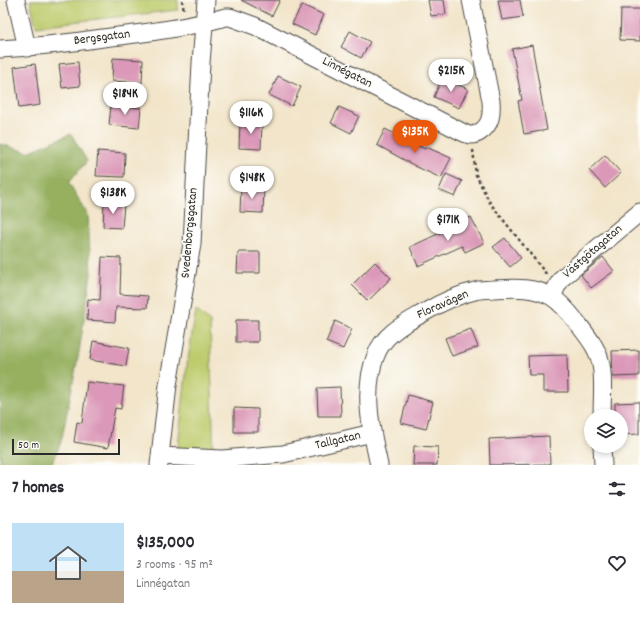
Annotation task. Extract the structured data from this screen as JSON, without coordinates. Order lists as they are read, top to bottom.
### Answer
{
  "streets": {
    "street": [
      "Bergsgatan",
      "Linnégatan",
      "Svedenborgsgatan",
      "Västgötagatan",
      "Floravägen",
      "Tallgatan"
    ]
  },
  "crossings": [
    ["Bergsgatan", "Linnégatan"],
    ["Bergsgatan", "Svedenborgsgatan"],
    ["Linnégatan", "Svedenborgsgatan"],
    ["Svedenborgsgatan", "Tallgatan"],
    ["Västgötagatan", "Floravägen"],
    ["Floravägen", "Tallgatan"]
  ],
  "scale_bar": "50 m",
  "page": {
    "price": [
      "$215K",
      "$184K",
      "$116K",
      "$135K",
      "$148K",
      "$138K",
      "$171K"
    ],
    "scale": "50 m",
    "heading": "7 homes",
    "list": [
      {
        "name": "$135,000",
        "note": "3 rooms · 95 m² · Linnégatan"
      }
    ]
  }
}
